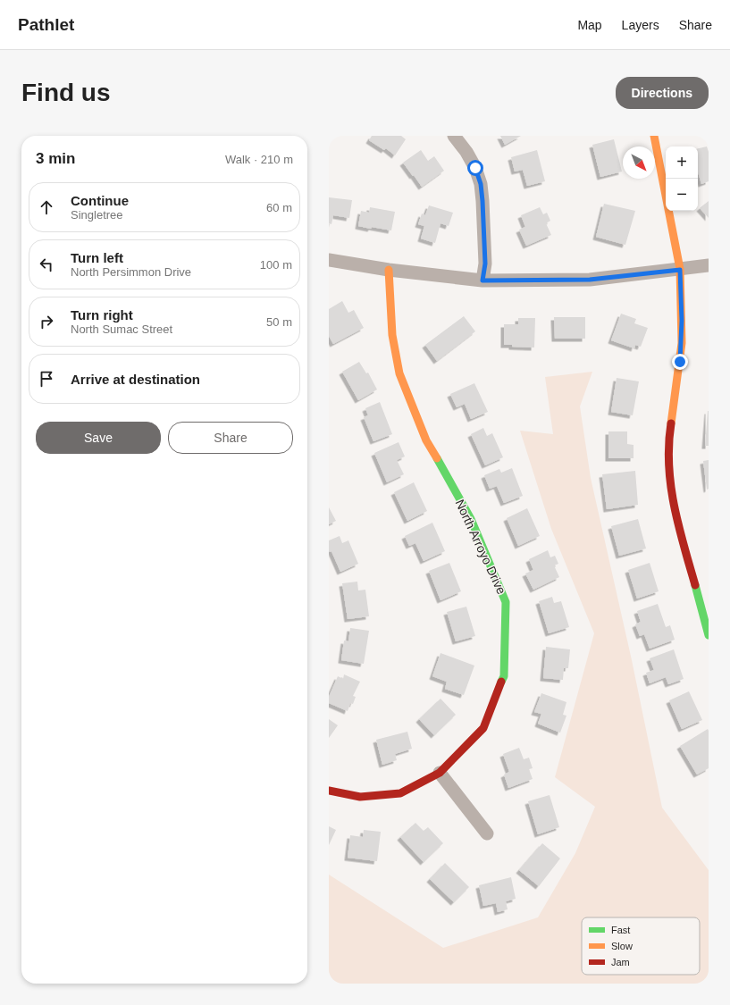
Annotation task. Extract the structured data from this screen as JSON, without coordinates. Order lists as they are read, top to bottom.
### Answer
{
  "streets": {
    "street": ["North Arroyo Drive"]
  },
  "legend": ["Fast", "Slow", "Jam"],
  "north": "bottom right",
  "page": {
    "header": "Pathlet",
    "nav": ["Map", "Layers", "Share"],
    "buttons": [
      "Directions",
      ["Save", "Share"]
    ],
    "title": "Find us",
    "heading": ["3 min", "Walk · 210 m"],
    "map_buttons": ["+", "−"],
    "list": [
      ["Continue", "Singletree", "60 m"],
      ["Turn left", "North Persimmon Drive", "100 m"],
      ["Turn right", "North Sumac Street", "50 m"],
      "Arrive at destination"
    ]
  }
}
